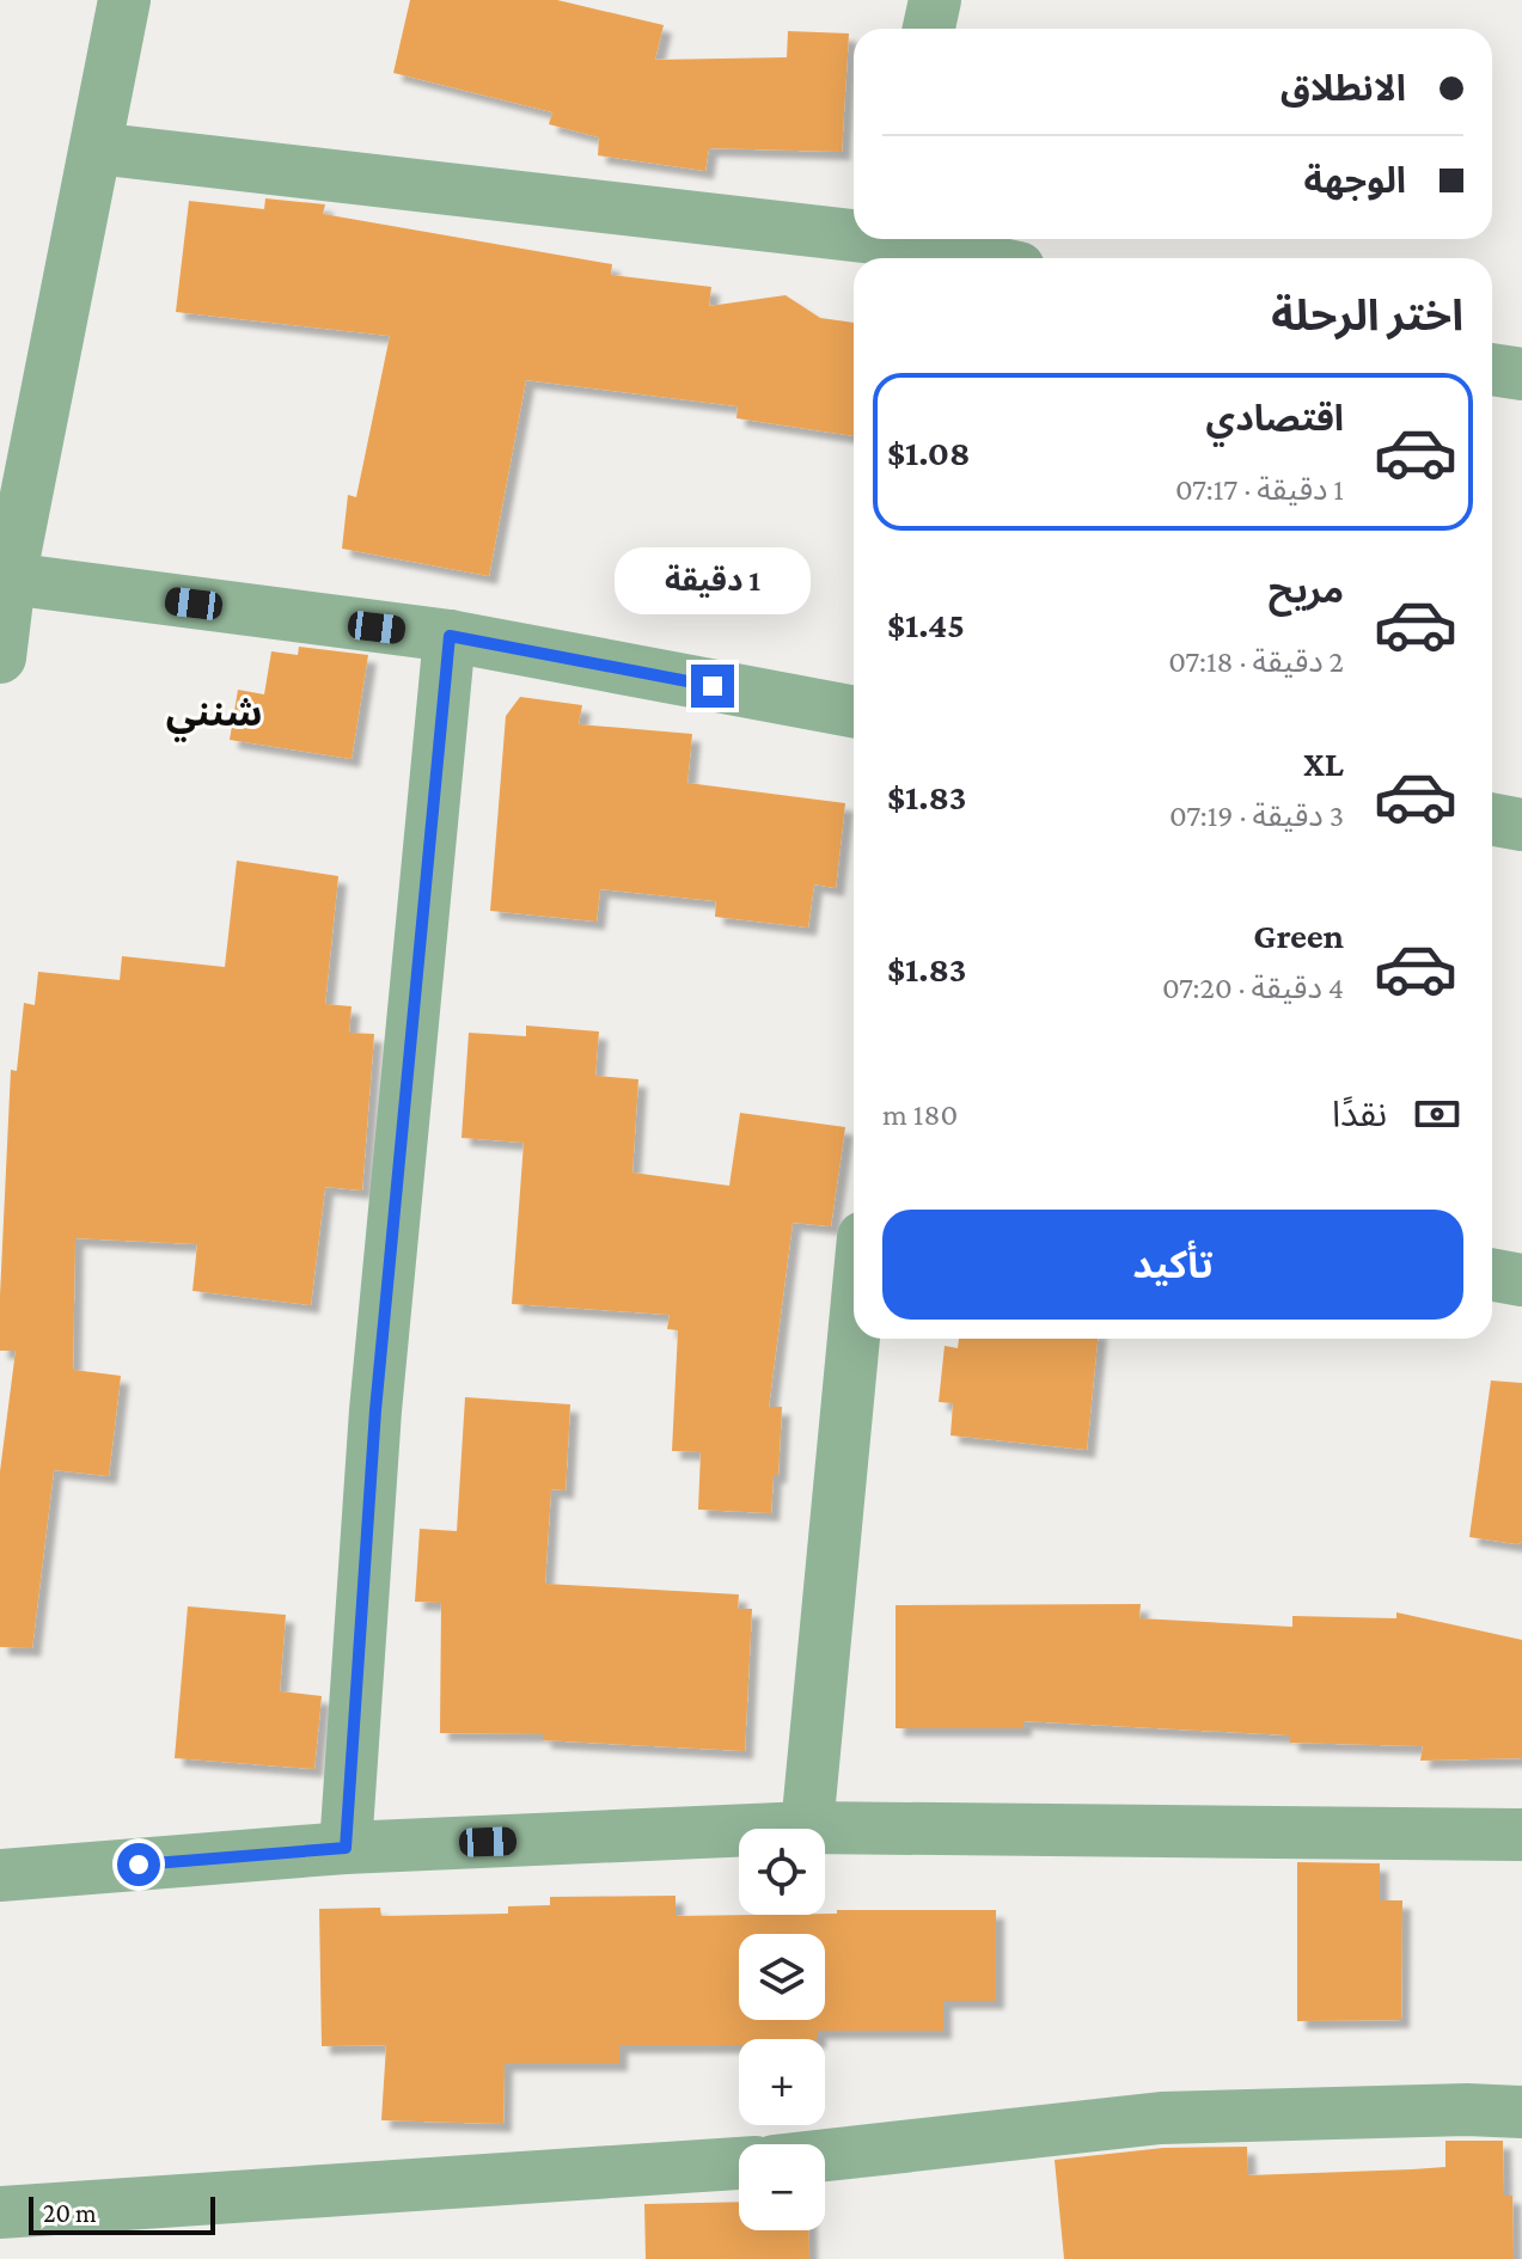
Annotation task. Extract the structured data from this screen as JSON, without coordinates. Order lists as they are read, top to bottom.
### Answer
{
  "districts": ["شنني"],
  "scale_bar": "20 m",
  "page": {
    "banner": ["الانطلاق", "الوجهة"],
    "heading": "اختر الرحلة",
    "list": [
      {
        "name": "اقتصادي",
        "note": "1 دقيقة · 07:17",
        "value": "$1.08"
      },
      {
        "name": "مريح",
        "note": "2 دقيقة · 07:18",
        "value": "$1.45"
      },
      {
        "name": "XL",
        "note": "3 دقيقة · 07:19",
        "value": "$1.83"
      },
      {
        "name": "Green",
        "note": "4 دقيقة · 07:20",
        "value": "$1.83"
      }
    ],
    "bubble": "1 دقيقة",
    "pay": ["نقدًا", "180 m"],
    "buttons": "تأكيد",
    "map_buttons": ["+", "−"],
    "scale": "20 m"
  }
}
